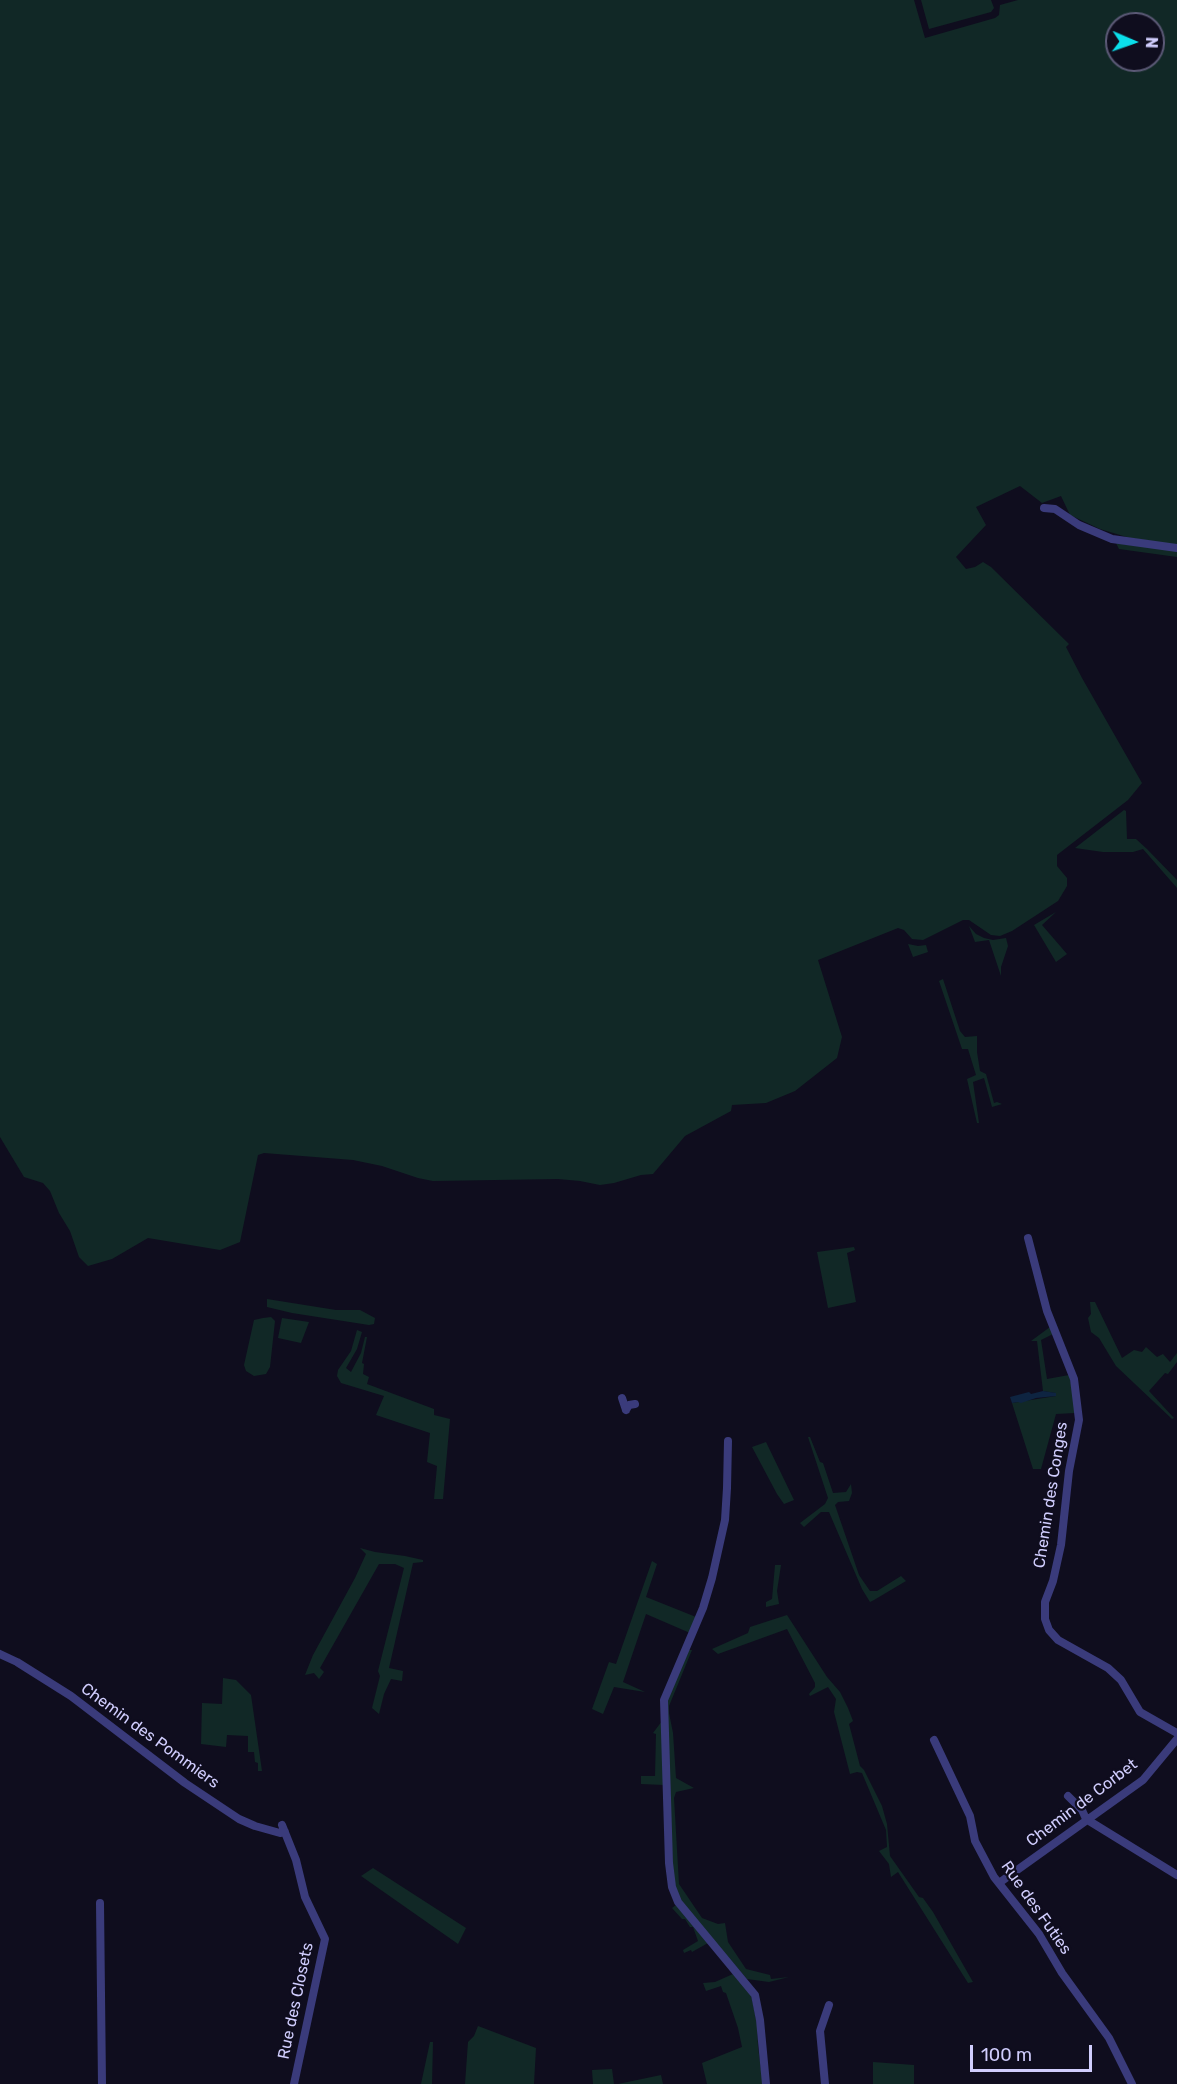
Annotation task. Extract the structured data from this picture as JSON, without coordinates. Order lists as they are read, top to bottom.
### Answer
{
  "streets": {
    "street": [
      "Chemin des Conges",
      "Chemin des Pommiers",
      "Chemin de Corbet",
      "Rue des Futies",
      "Rue des Closets"
    ]
  },
  "crossings": [
    ["Chemin des Pommiers", "Rue des Closets"],
    ["Chemin de Corbet", "Rue des Futies"]
  ],
  "scale_bar": "100 m",
  "north": "right"
}
